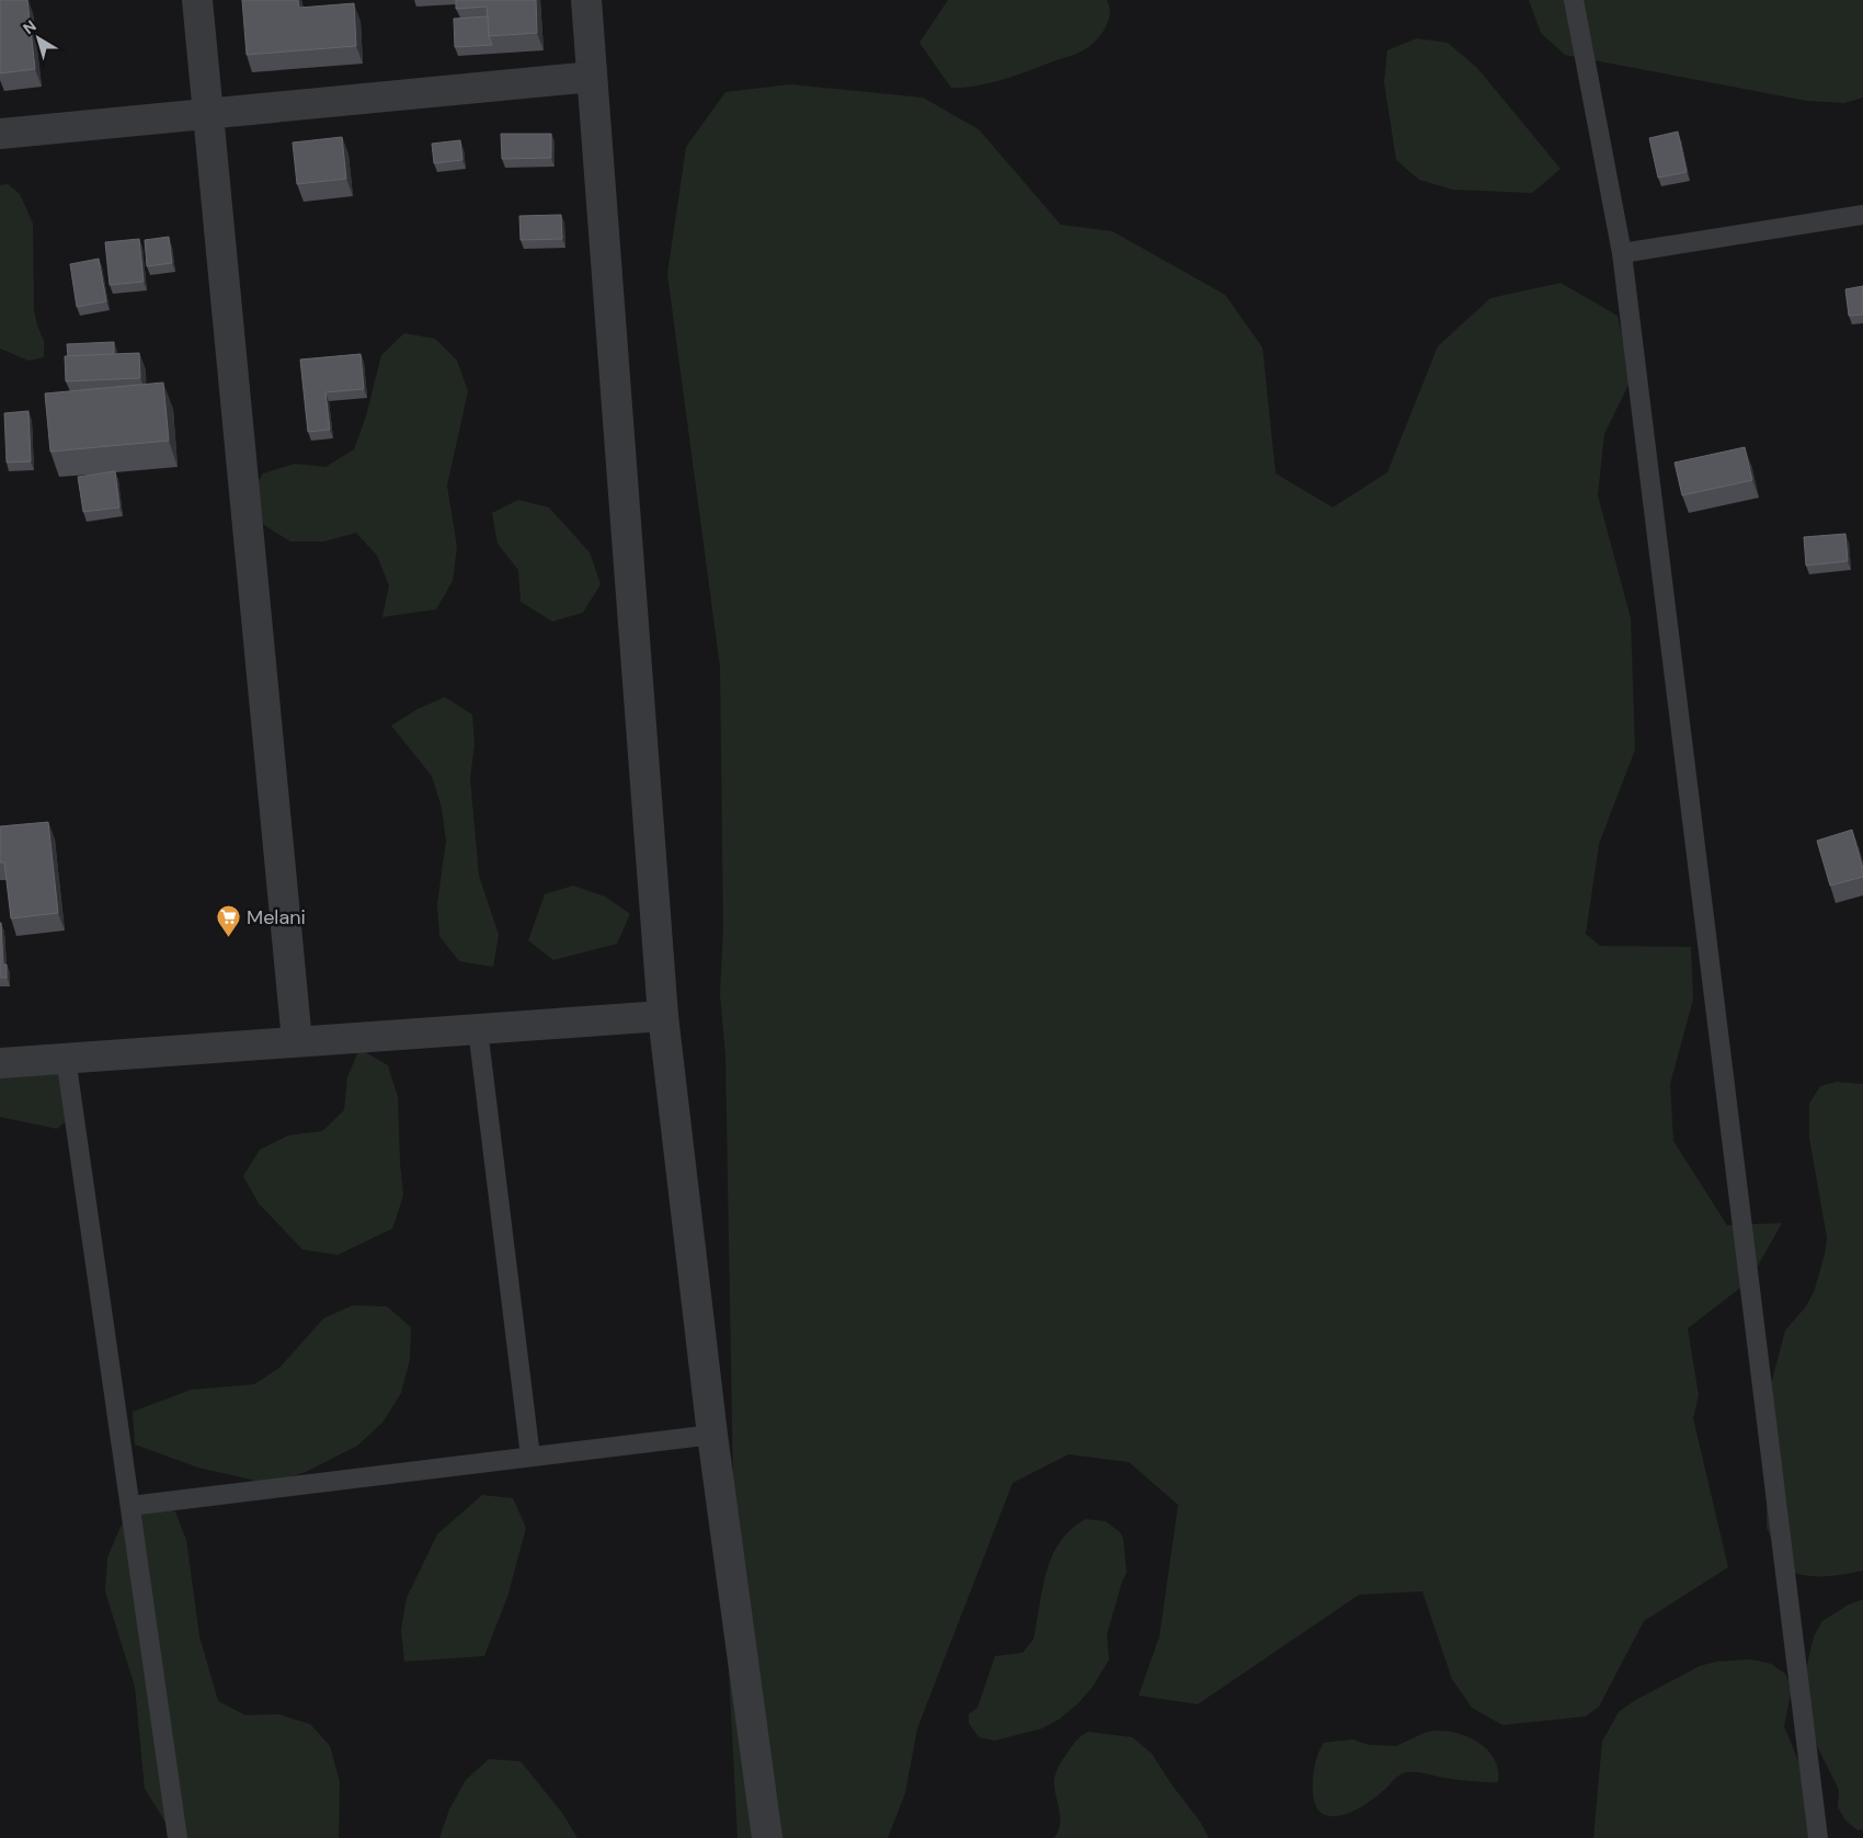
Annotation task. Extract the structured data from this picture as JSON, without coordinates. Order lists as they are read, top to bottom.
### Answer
{
  "places": {
    "supermarket": ["Melani"]
  },
  "north": "top left"
}
